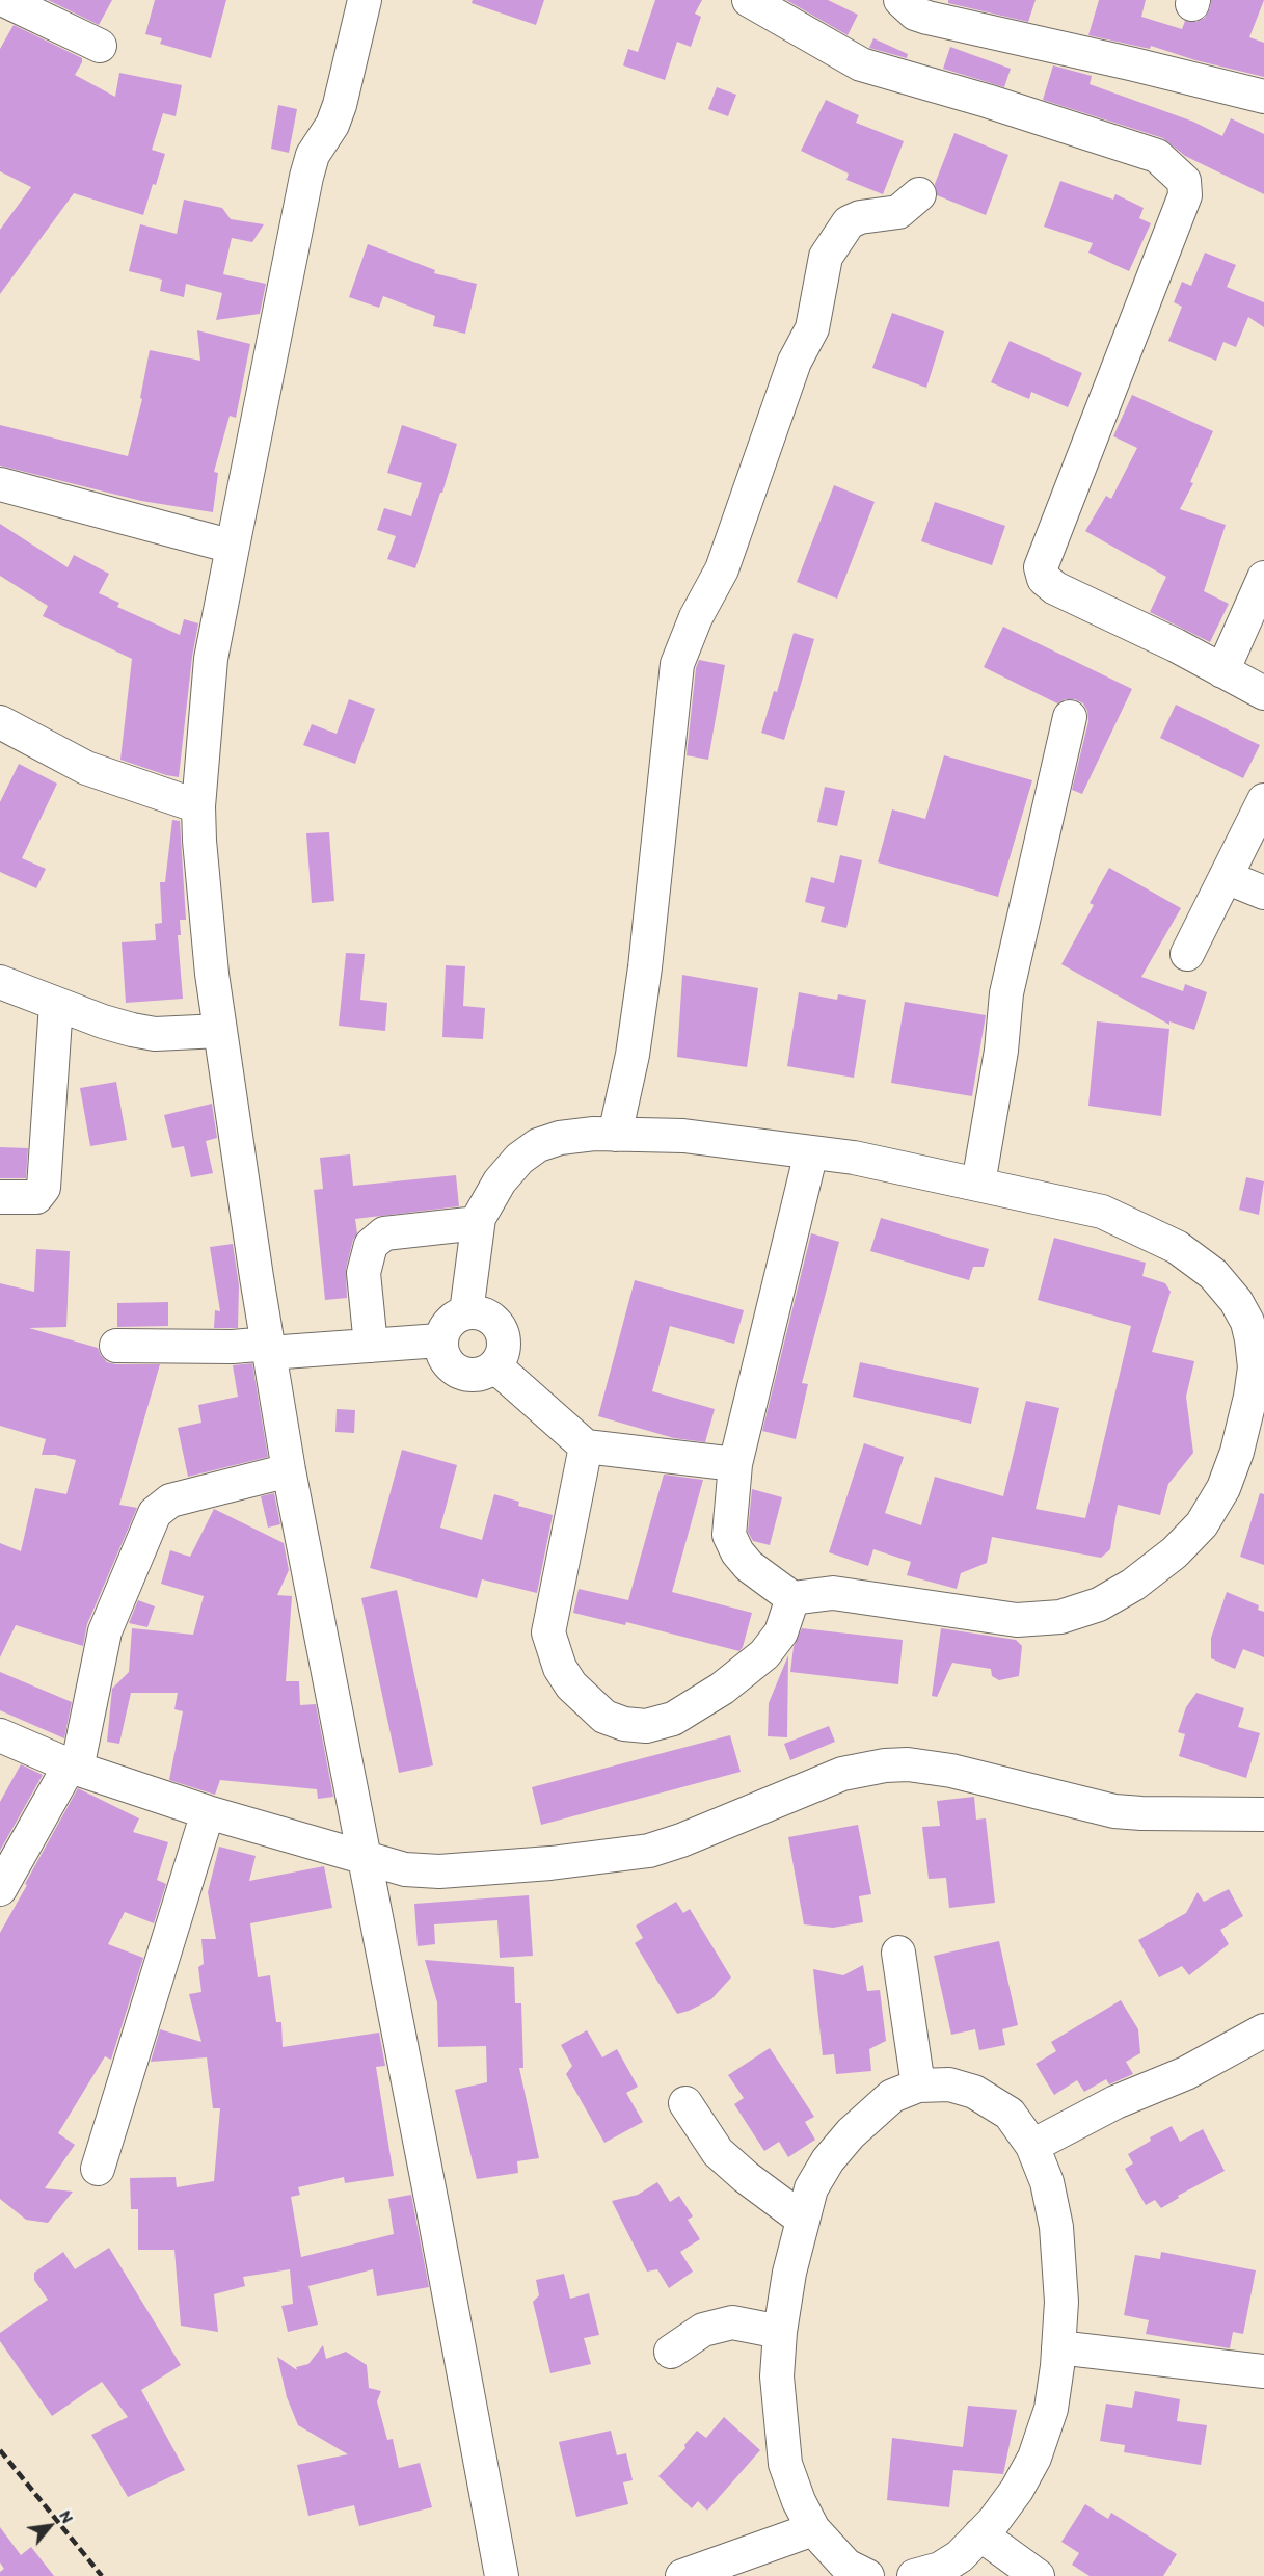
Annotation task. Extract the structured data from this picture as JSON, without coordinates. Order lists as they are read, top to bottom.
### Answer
{
  "north": "top right"
}
